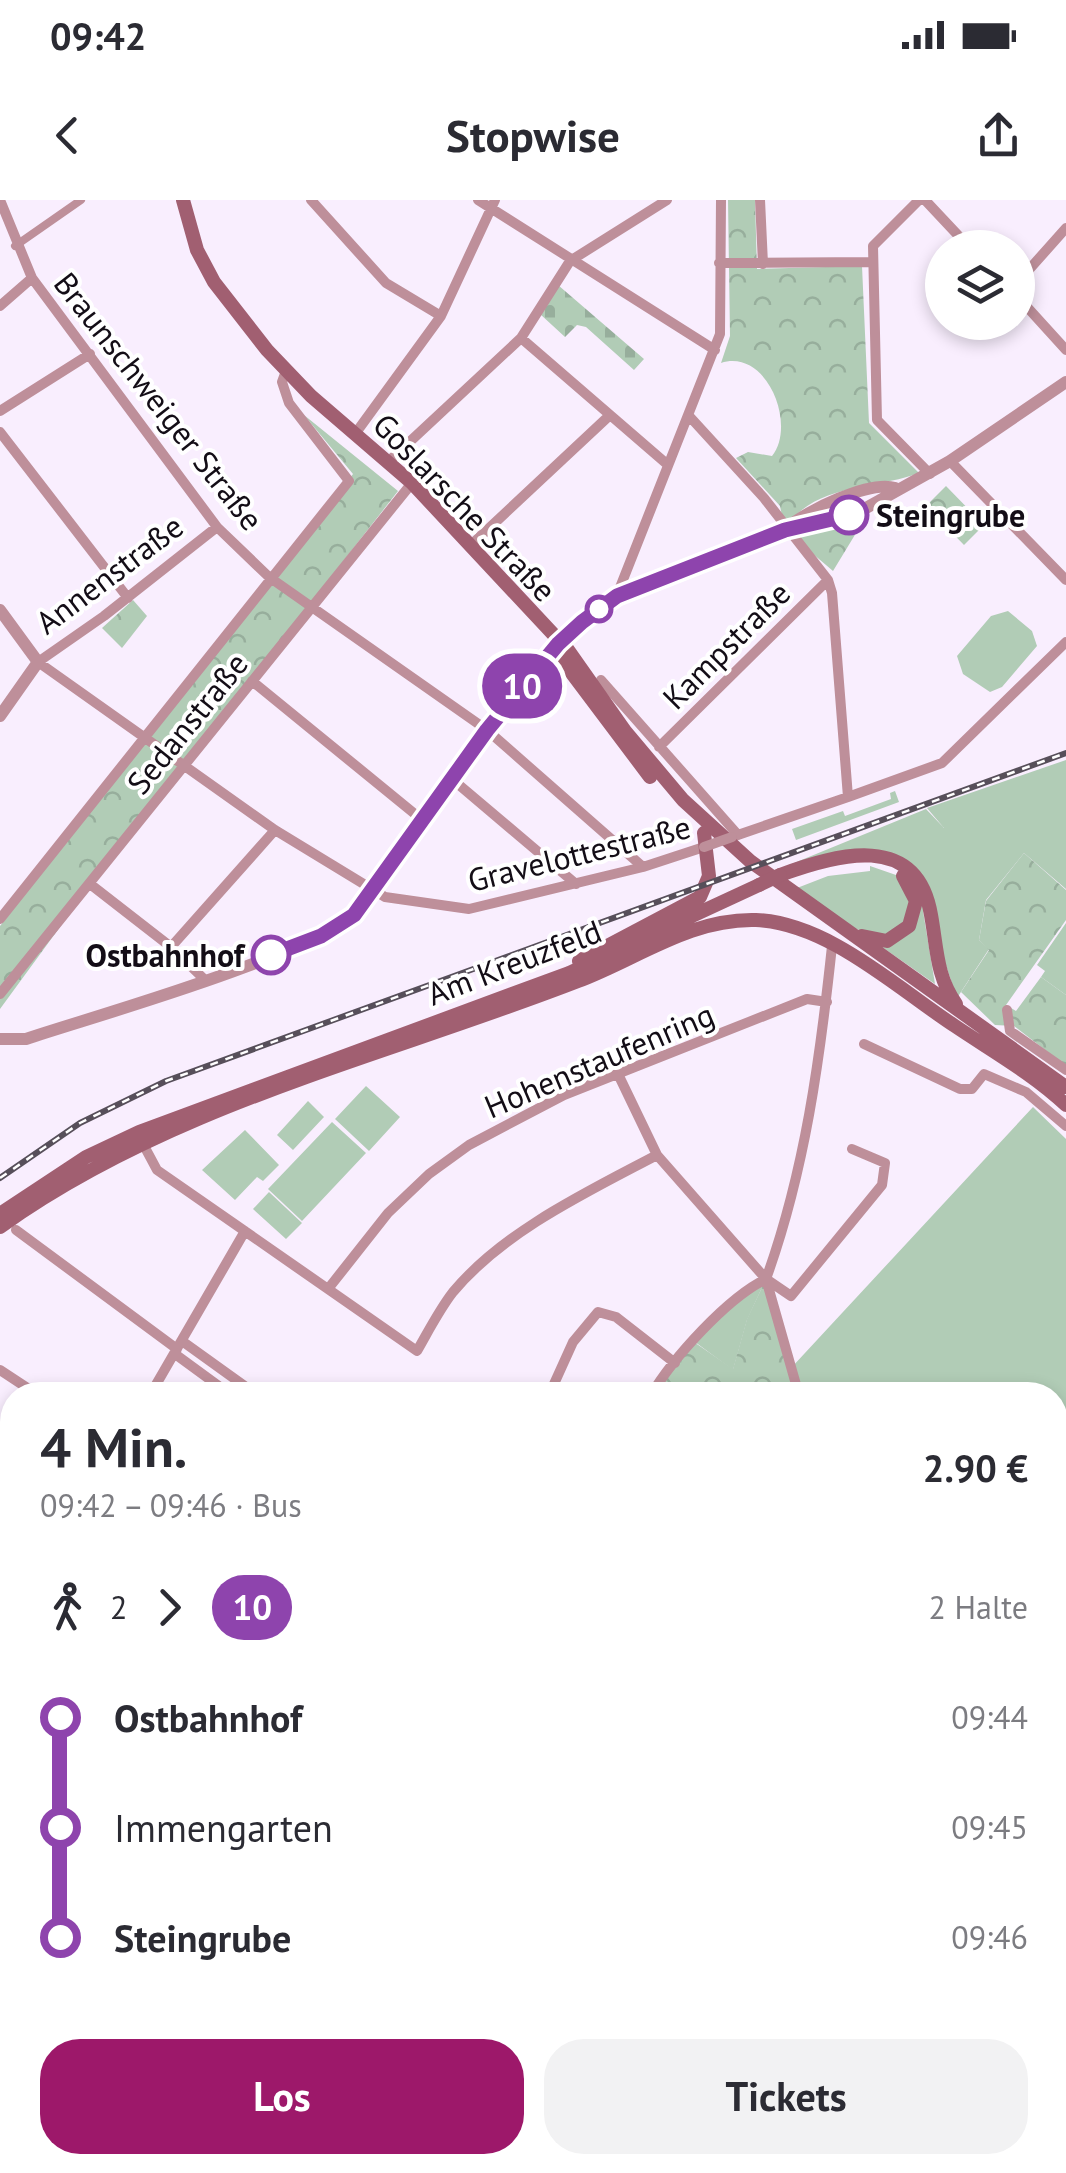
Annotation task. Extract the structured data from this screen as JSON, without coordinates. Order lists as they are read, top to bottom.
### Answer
{
  "streets": {
    "main road": ["Goslarsche Straße", "Am Kreuzfeld"],
    "street": [
      "Braunschweiger Straße",
      "Annenstraße",
      "Kampstraße",
      "Sedanstraße",
      "Gravelottestraße",
      "Hohenstaufenring"
    ]
  },
  "crossings": [
    ["Braunschweiger Straße", "Annenstraße"],
    ["Braunschweiger Straße", "Sedanstraße"],
    ["Braunschweiger Straße", "Gravelottestraße"],
    ["Goslarsche Straße", "Sedanstraße"]
  ],
  "places": ["Steingrube", "Ostbahnhof"],
  "lines": ["bus line 10"],
  "page": {
    "status": "09:42",
    "header": "Stopwise",
    "on_map": "10",
    "heading": ["4 Min.", "09:42 – 09:46 · Bus", "2.90 €"],
    "legs": ["2", "10", "2 Halte"],
    "list": [
      {
        "name": "Ostbahnhof",
        "value": "09:44"
      },
      {
        "name": "Immengarten",
        "value": "09:45"
      },
      {
        "name": "Steingrube",
        "value": "09:46"
      }
    ],
    "buttons": ["Los", "Tickets"]
  }
}
